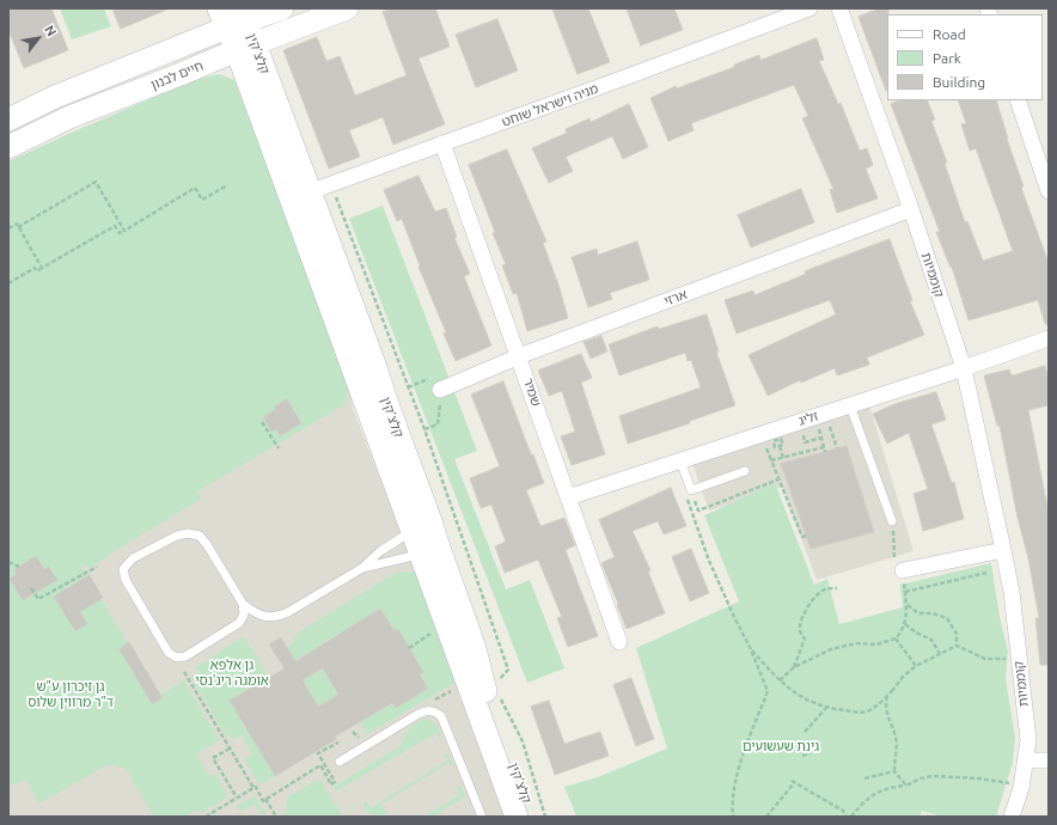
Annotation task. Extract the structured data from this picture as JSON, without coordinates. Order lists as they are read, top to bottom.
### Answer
{
  "streets": {
    "street": [
      "קלצ'קין",
      "חיים לבנון",
      "מניה וישראל שוחט",
      "קוממיות",
      "ארזי",
      "שמיר",
      "זליג"
    ]
  },
  "crossings": [
    ["קלצ'קין", "חיים לבנון"],
    ["קלצ'קין", "מניה וישראל שוחט"],
    ["מניה וישראל שוחט", "שמיר"],
    ["קוממיות", "ארזי"],
    ["קוממיות", "זליג"],
    ["ארזי", "שמיר"],
    ["שמיר", "זליג"]
  ],
  "parks": ["גן אלפא אומגה ריג'נסי", "גן זיכרון ע\"ש ד\"ר מרווין שלוס", "גינת שעשועים"],
  "legend": ["Road", "Park", "Building"],
  "north": "top right"
}
